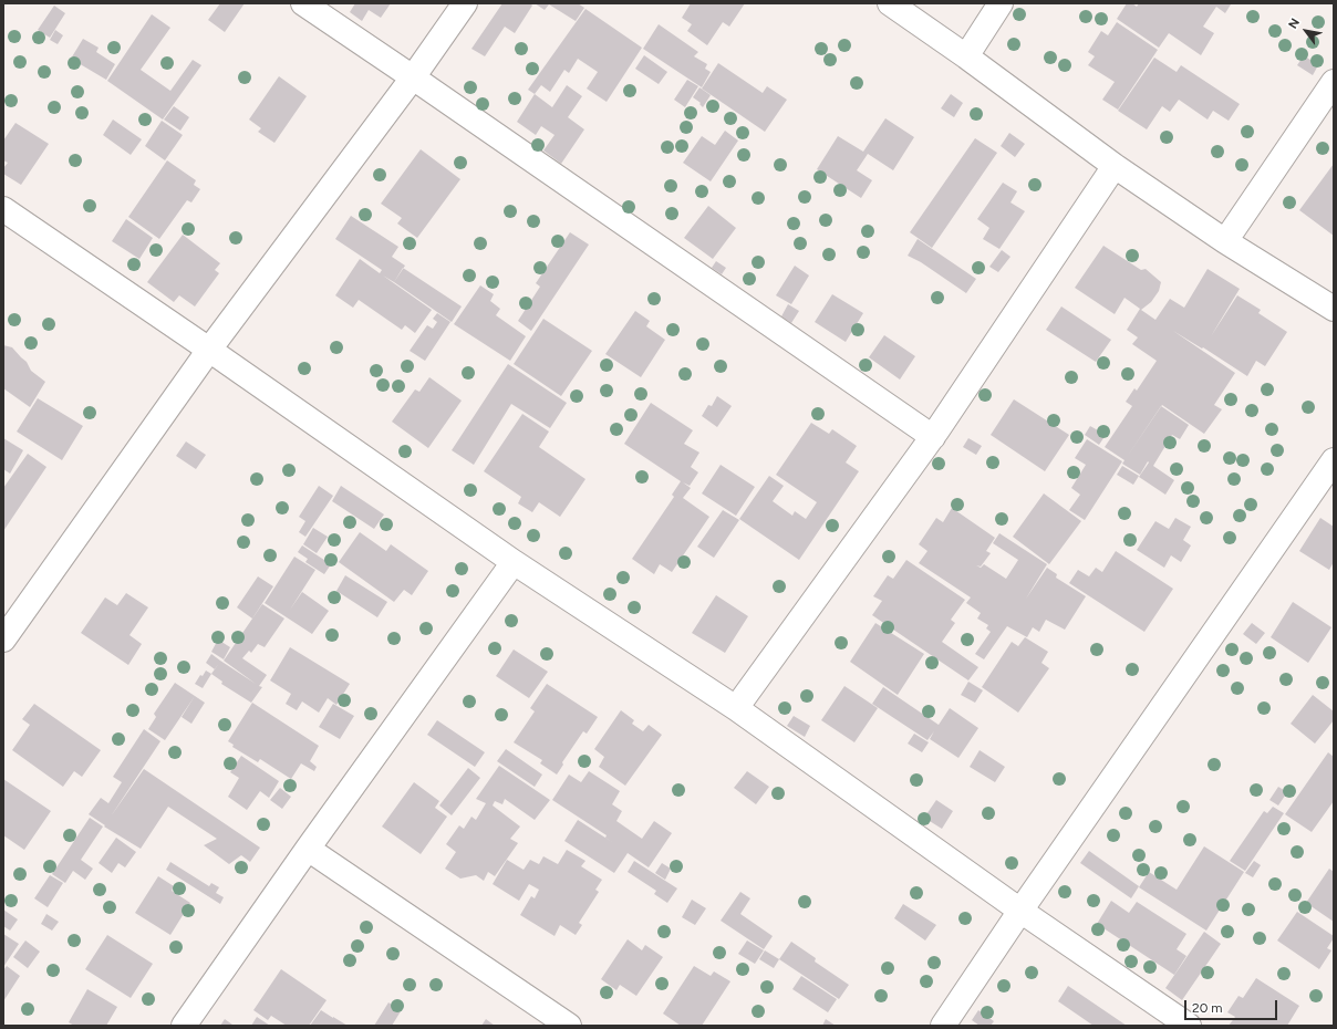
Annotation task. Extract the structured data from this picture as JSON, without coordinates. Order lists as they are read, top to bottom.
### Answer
{
  "scale_bar": "20 m",
  "north": "top left"
}
